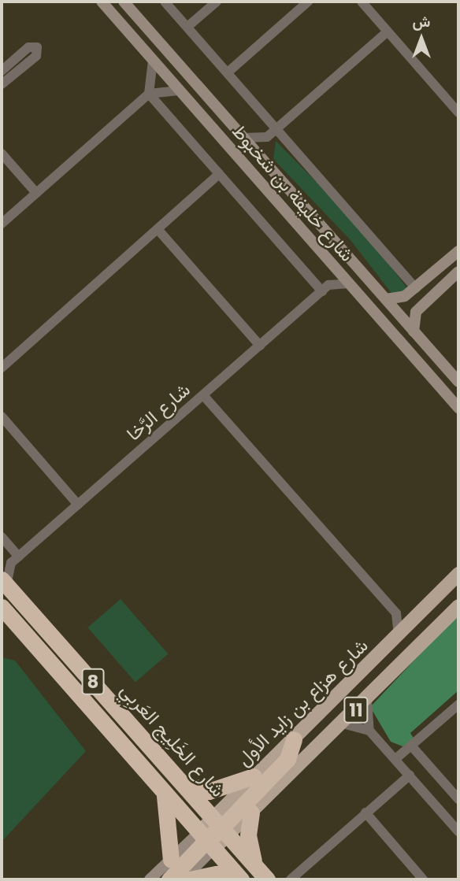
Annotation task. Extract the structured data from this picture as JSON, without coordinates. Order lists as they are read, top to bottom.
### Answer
{
  "streets": {
    "highway": ["8", "شارع الخَلِيج العَربِي"],
    "main road": ["شارع خليفة بن شخبوط", "شارع هزاع بن زايد الأول", "11"],
    "street": ["شارع الرَّخا"]
  },
  "crossings": [
    ["شارع الرَّخا", "شارع الخَلِيج العَربِي"],
    ["شارع هزاع بن زايد الأول", "شارع الخَلِيج العَربِي"]
  ],
  "north": "top"
}
